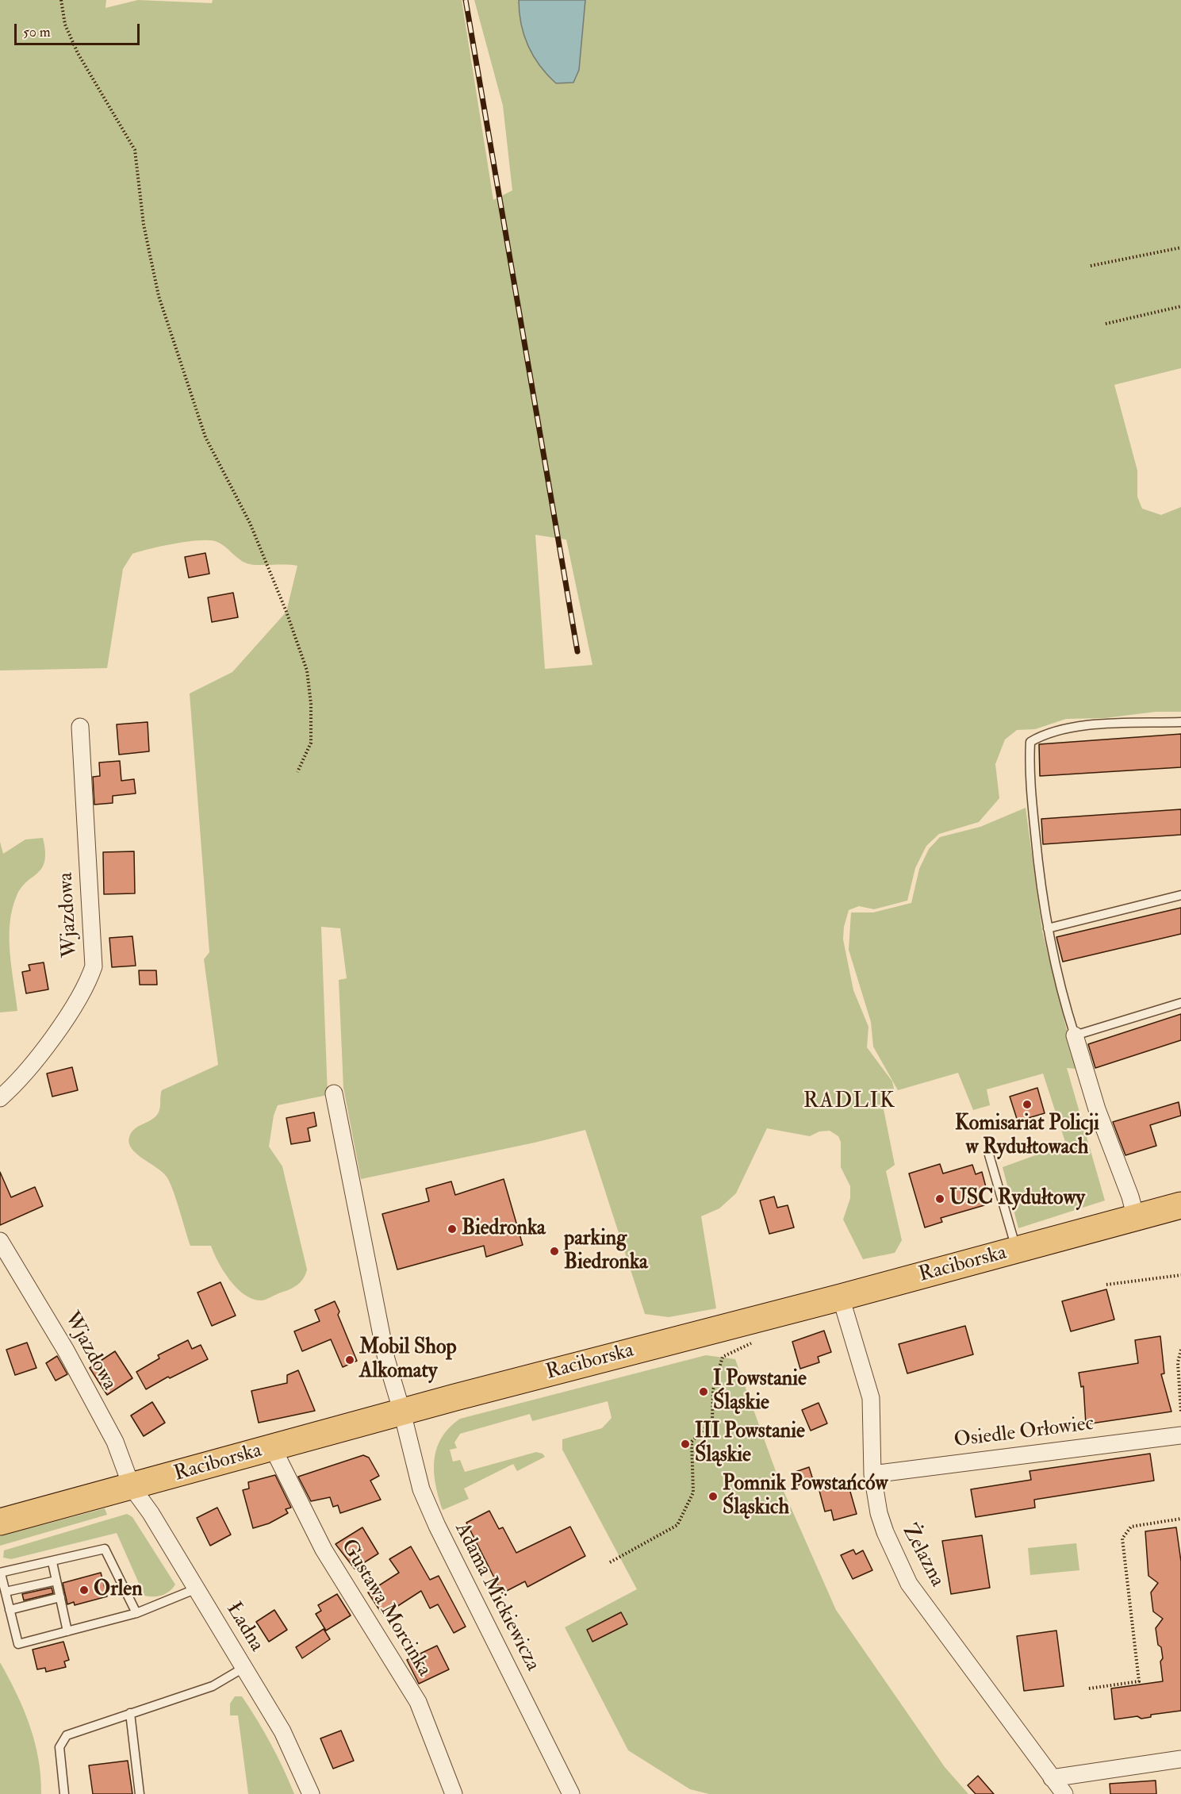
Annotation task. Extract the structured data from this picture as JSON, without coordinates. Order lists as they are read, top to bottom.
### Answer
{
  "streets": {
    "main road": ["Raciborska"],
    "street": [
      "Wjazdowa",
      "Osiedle Orłowiec",
      "Żelazna",
      "Adama Mickiewicza",
      "Gustawa Morcinka",
      "Ładna"
    ]
  },
  "crossings": [
    ["Wjazdowa", "Raciborska"],
    ["Wjazdowa", "Ładna"],
    ["Raciborska", "Żelazna"],
    ["Raciborska", "Adama Mickiewicza"],
    ["Raciborska", "Gustawa Morcinka"],
    ["Raciborska", "Ładna"],
    ["Osiedle Orłowiec", "Żelazna"]
  ],
  "districts": ["RADLIK"],
  "places": [
    "Komisariat Policji w Rydułtowach",
    "USC Rydułtowy",
    "Biedronka",
    "parking Biedronka",
    "Mobil Shop Alkomaty",
    "I Powstanie Śląskie",
    "III Powstanie Śląskie",
    "Pomnik Powstańców Śląskich",
    "Orlen"
  ],
  "scale_bar": "50 m"
}
